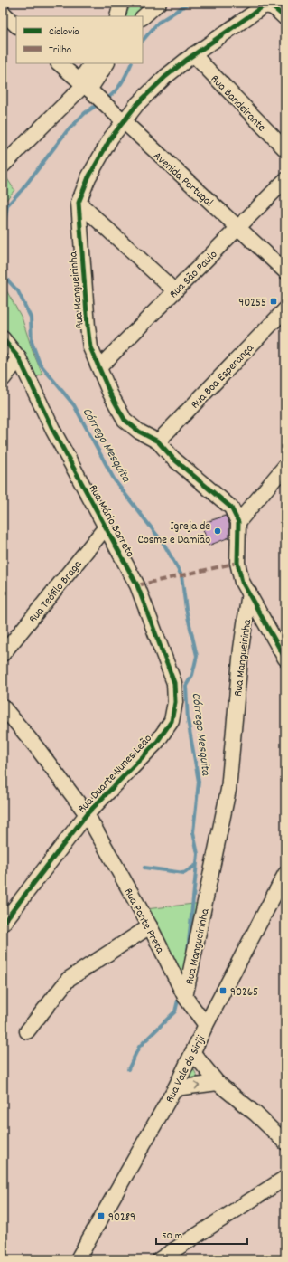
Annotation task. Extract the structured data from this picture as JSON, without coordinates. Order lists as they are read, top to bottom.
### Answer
{
  "streets": {
    "street": [
      "Rua Bandeirante",
      "Avenida Portugal",
      "Rua São Paulo",
      "Rua Mangueirinha",
      "Rua Boa Esperança",
      "Rua Mário Barreto",
      "Rua Teófilo Braga",
      "Rua Duarte Nunes Leão",
      "Rua Ponte Preta",
      "Rua Vale do Siriji"
    ]
  },
  "crossings": [
    ["Rua Bandeirante", "Rua Mangueirinha"],
    ["Avenida Portugal", "Rua São Paulo"],
    ["Avenida Portugal", "Rua Mangueirinha"],
    ["Rua São Paulo", "Rua Mangueirinha"],
    ["Rua Mangueirinha", "Rua Boa Esperança"],
    ["Rua Mangueirinha", "Rua Ponte Preta"],
    ["Rua Mário Barreto", "Rua Teófilo Braga"],
    ["Rua Mário Barreto", "Rua Duarte Nunes Leão"],
    ["Rua Duarte Nunes Leão", "Rua Ponte Preta"],
    ["Rua Ponte Preta", "Rua Vale do Siriji"]
  ],
  "water": ["Córrego Mesquita"],
  "places": {
    "transit": ["90255", "90265", "90289"],
    "other": ["Igreja de Cosme e Damião"]
  },
  "legend": ["Ciclovia", "Trilha"],
  "scale_bar": "50 m"
}
